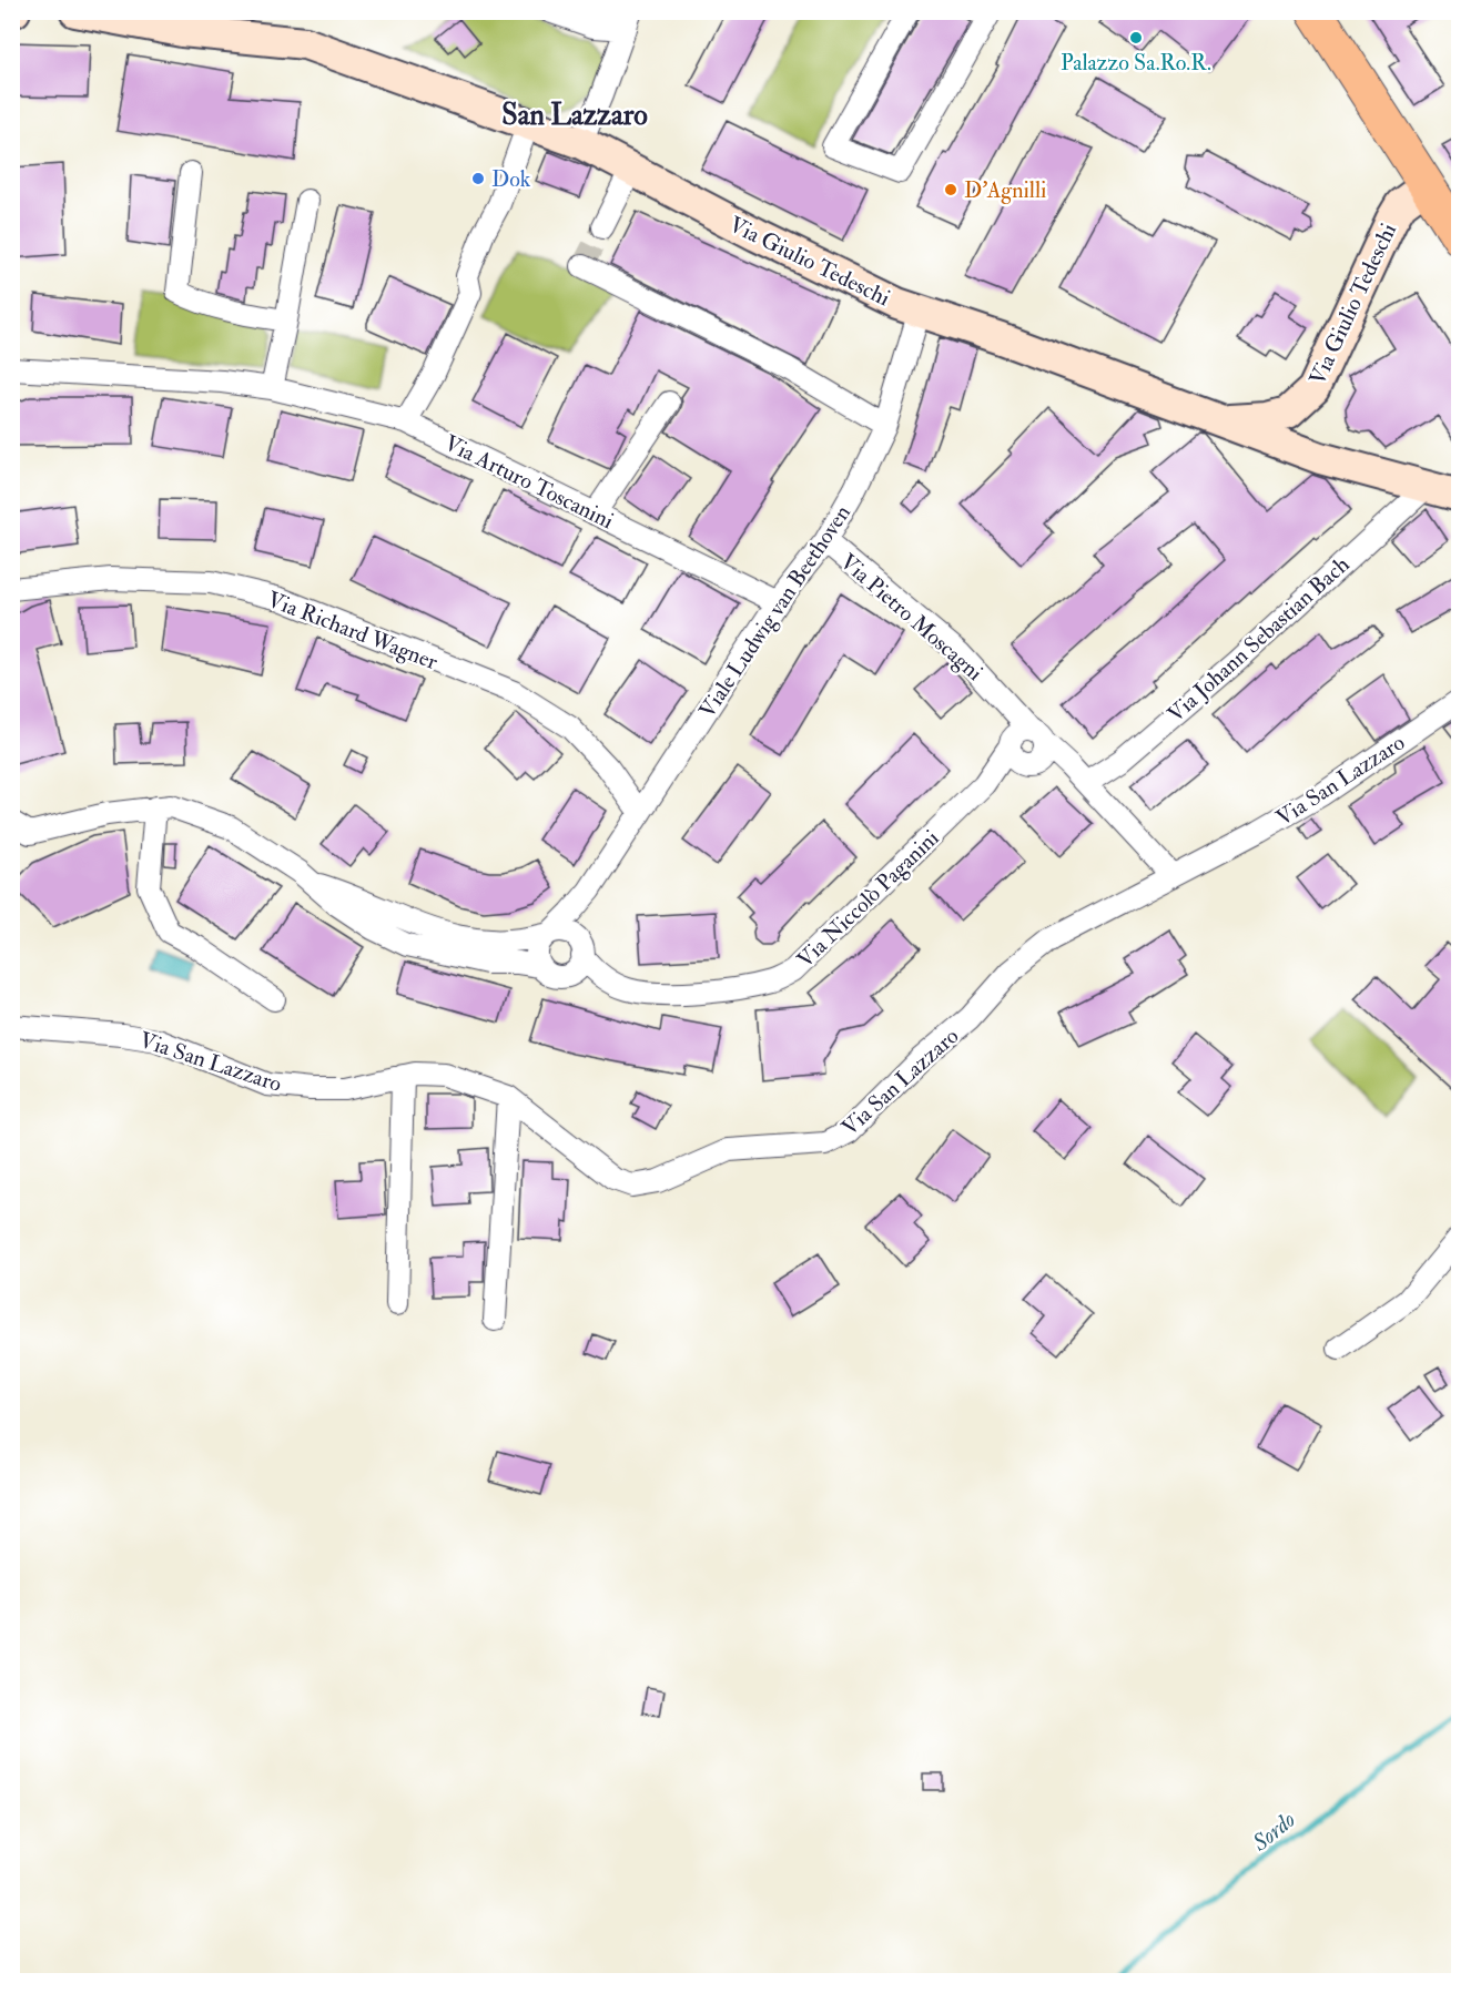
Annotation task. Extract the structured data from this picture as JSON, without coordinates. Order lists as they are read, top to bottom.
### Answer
{
  "streets": {
    "street": [
      "Via Giulio Tedeschi",
      "Via Arturo Toscanini",
      "Viale Ludwig van Beethoven",
      "Via Pietro Moscagni",
      "Via Richard Wagner",
      "Via Johann Sebastian Bach",
      "Via San Lazzaro",
      "Via Niccolò Paganini"
    ]
  },
  "crossings": [
    ["Via Giulio Tedeschi", "Viale Ludwig van Beethoven"],
    ["Via Arturo Toscanini", "Viale Ludwig van Beethoven"],
    ["Viale Ludwig van Beethoven", "Via Pietro Moscagni"],
    ["Viale Ludwig van Beethoven", "Via Richard Wagner"],
    ["Viale Ludwig van Beethoven", "Via Niccolò Paganini"],
    ["Via Pietro Moscagni", "Via Johann Sebastian Bach"],
    ["Via Pietro Moscagni", "Via San Lazzaro"],
    ["Via Pietro Moscagni", "Via Niccolò Paganini"]
  ],
  "districts": ["San Lazzaro"],
  "water": ["Sordo"],
  "places": ["Palazzo Sa.Ro.R.", "Dok", "D'Agnilli"]
}
